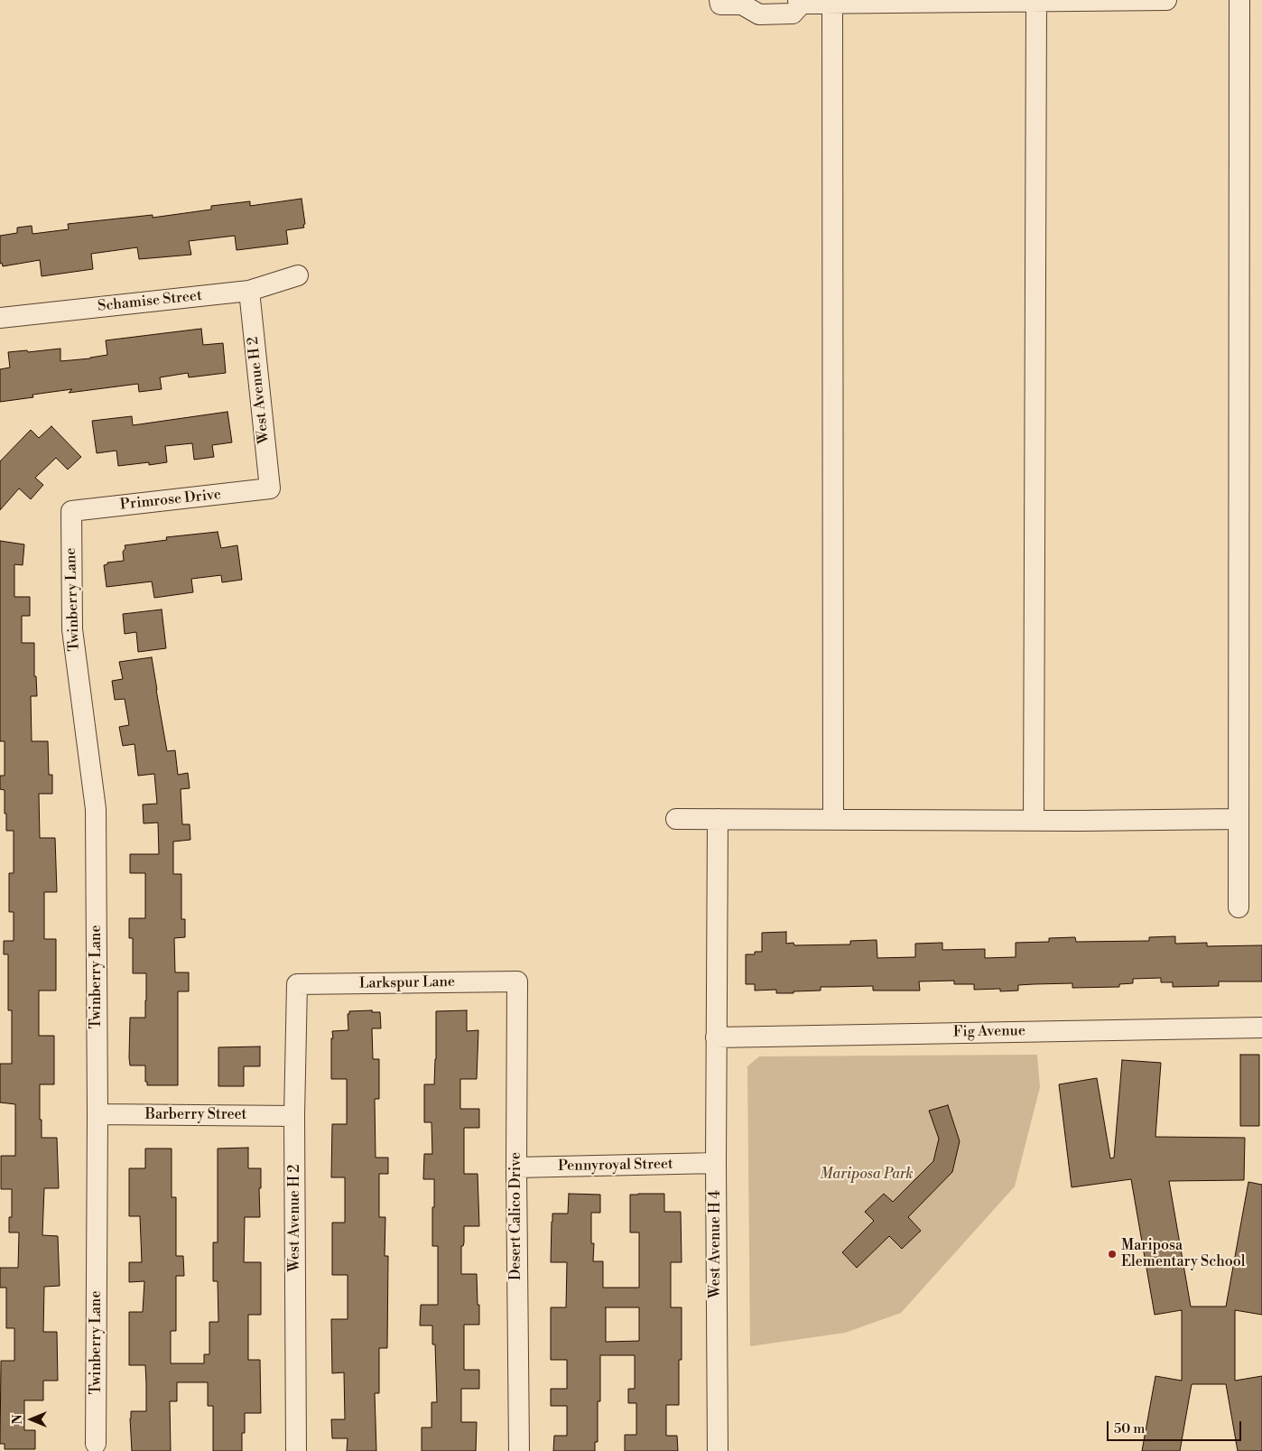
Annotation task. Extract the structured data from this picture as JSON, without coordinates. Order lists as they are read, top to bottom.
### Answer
{
  "streets": {
    "street": [
      "Schamise Street",
      "West Avenue H 2",
      "Primrose Drive",
      "Twinberry Lane",
      "Larkspur Lane",
      "Fig Avenue",
      "Barberry Street",
      "Pennyroyal Street",
      "Desert Calico Drive",
      "West Avenue H 4"
    ]
  },
  "crossings": [
    ["Schamise Street", "West Avenue H 2"],
    ["West Avenue H 2", "Primrose Drive"],
    ["West Avenue H 2", "Larkspur Lane"],
    ["West Avenue H 2", "Barberry Street"],
    ["Primrose Drive", "Twinberry Lane"],
    ["Twinberry Lane", "Barberry Street"],
    ["Larkspur Lane", "Desert Calico Drive"],
    ["Fig Avenue", "West Avenue H 4"],
    ["Pennyroyal Street", "Desert Calico Drive"],
    ["Pennyroyal Street", "West Avenue H 4"]
  ],
  "parks": ["Mariposa Park"],
  "places": ["Mariposa Elementary School"],
  "scale_bar": "50 m",
  "north": "left"
}
